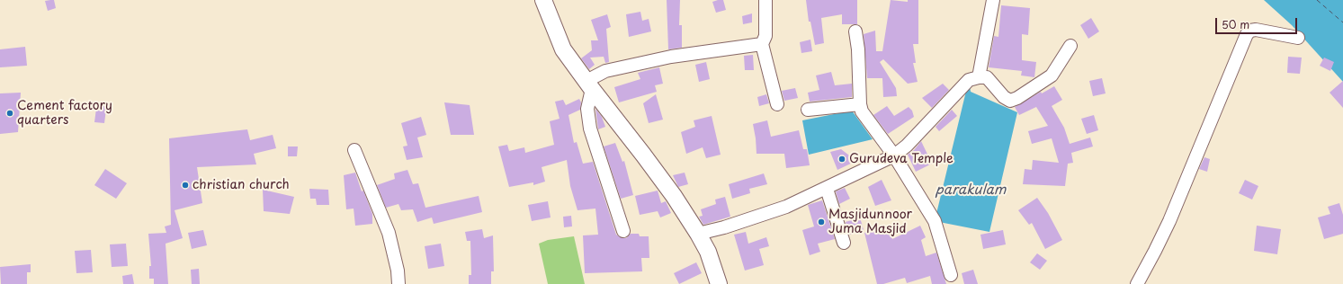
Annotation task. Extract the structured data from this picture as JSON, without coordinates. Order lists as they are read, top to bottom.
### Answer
{
  "water": ["parakulam"],
  "places": [
    "Cement factory quarters",
    "Gurudeva Temple",
    "christian church",
    "Masjidunnoor Juma Masjid"
  ],
  "scale_bar": "50 m"
}
